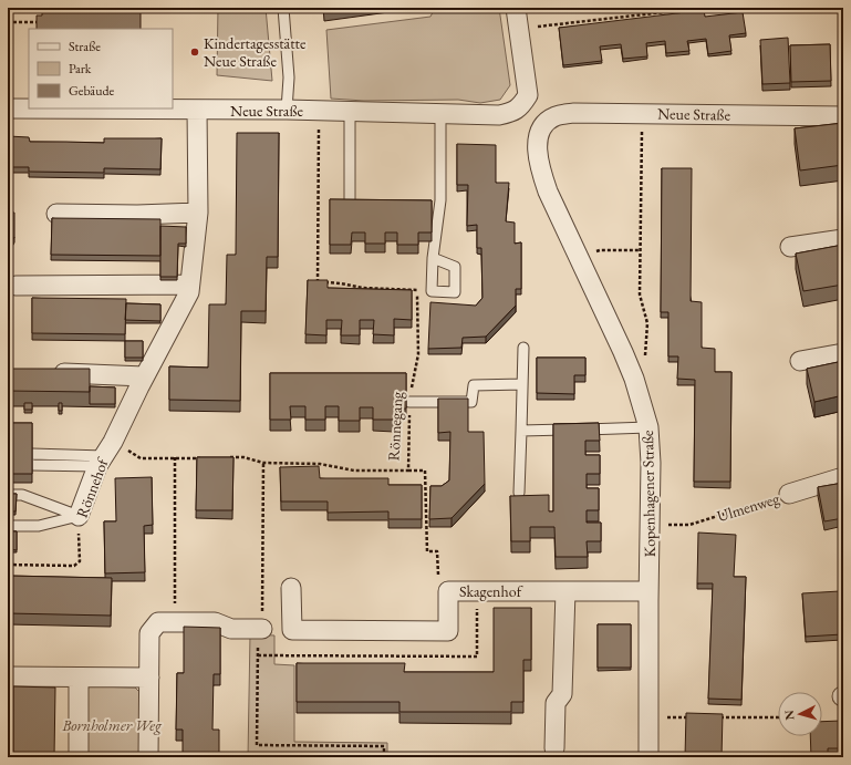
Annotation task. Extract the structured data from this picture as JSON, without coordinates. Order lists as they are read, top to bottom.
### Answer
{
  "streets": {
    "street": [
      "Neue Straße",
      "Rönnehof",
      "Kopenhagener Straße",
      "Ulmenweg",
      "Skagenhof"
    ],
    "path": ["Rönnegang"]
  },
  "crossings": [
    ["Neue Straße", "Rönnehof"],
    ["Neue Straße", "Kopenhagener Straße"],
    ["Kopenhagener Straße", "Ulmenweg"],
    ["Kopenhagener Straße", "Skagenhof"]
  ],
  "parks": ["Bornholmer Weg"],
  "places": ["Kindertagesstätte Neue Straße"],
  "legend": ["Straße", "Park", "Gebäude"],
  "north": "left"
}
